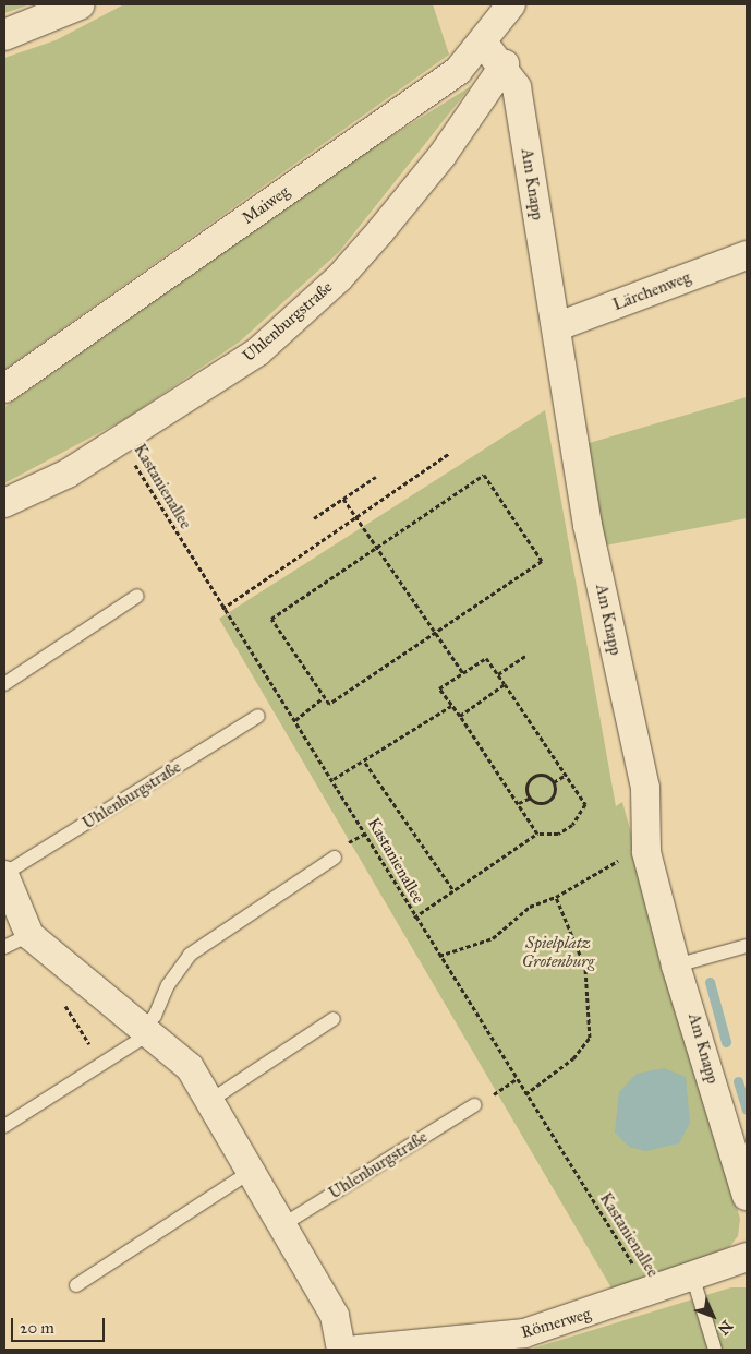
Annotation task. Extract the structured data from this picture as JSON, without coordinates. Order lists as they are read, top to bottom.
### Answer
{
  "streets": {
    "street": [
      "Am Knapp",
      "Maiweg",
      "Lärchenweg",
      "Uhlenburgstraße",
      "Römerweg"
    ],
    "path": ["Kastanienallee"]
  },
  "crossings": [
    ["Am Knapp", "Maiweg"],
    ["Am Knapp", "Lärchenweg"],
    ["Am Knapp", "Uhlenburgstraße"],
    ["Uhlenburgstraße", "Kastanienallee"],
    ["Kastanienallee", "Römerweg"]
  ],
  "parks": ["Spielplatz Grotenburg"],
  "scale_bar": "20 m",
  "north": "bottom right"
}
